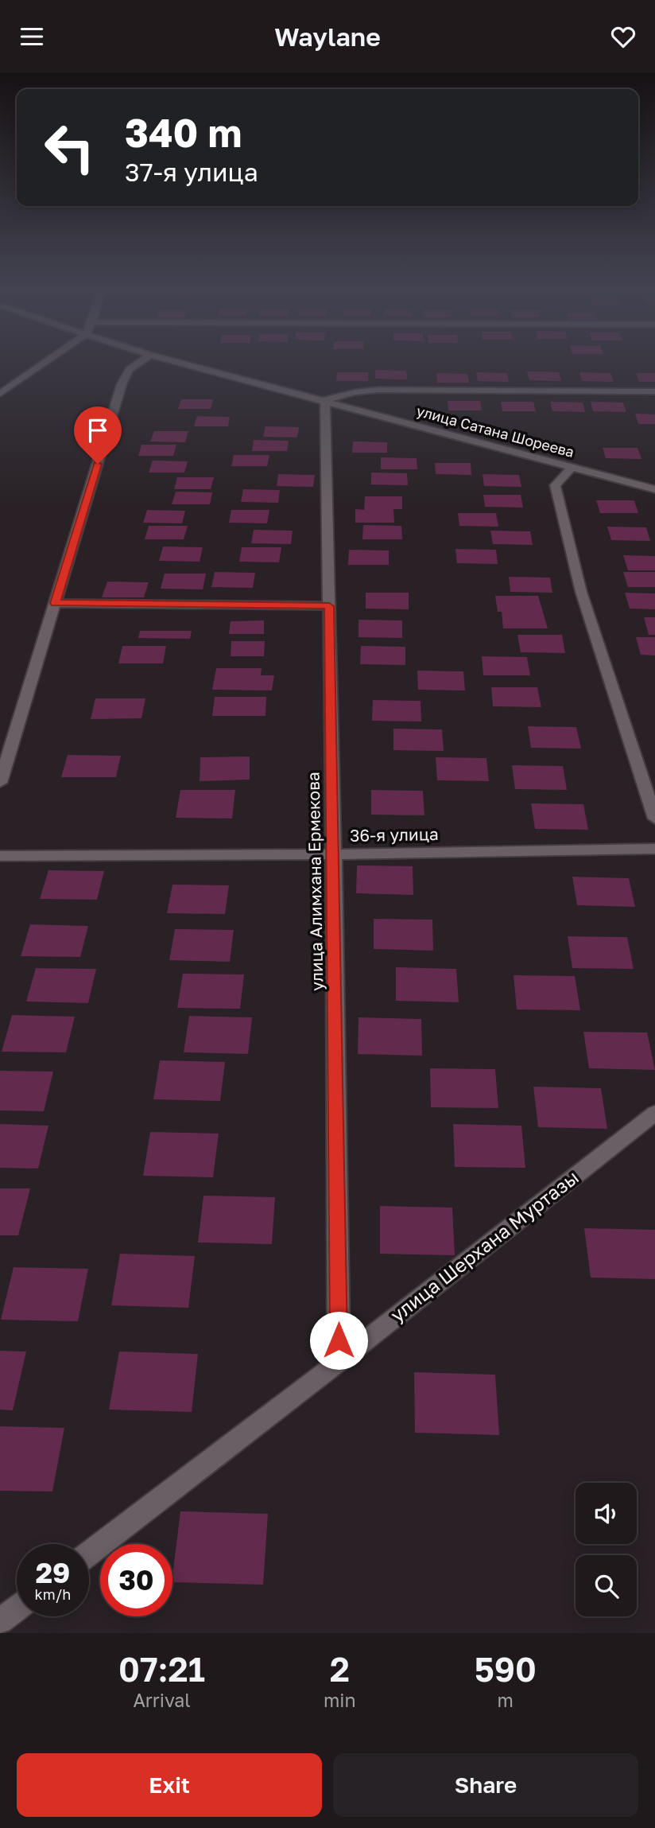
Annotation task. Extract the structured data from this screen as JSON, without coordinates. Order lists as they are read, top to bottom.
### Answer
{
  "streets": {
    "street": [
      "улица Сатана Шореева",
      "36-я улица",
      "улица Алимхана Ермекова",
      "улица Шерхана Муртазы"
    ]
  },
  "crossings": [
    ["улица Сатана Шореева", "улица Алимхана Ермекова"],
    ["36-я улица", "улица Алимхана Ермекова"],
    ["улица Алимхана Ермекова", "улица Шерхана Муртазы"]
  ],
  "page": {
    "header": "Waylane",
    "turn": ["340 m", "37-я улица"],
    "speed": "29 km/h",
    "limit": "30",
    "eta": [
      "07:21",
      "Arrival",
      "2",
      "min",
      "590",
      "m"
    ],
    "buttons": ["Exit", "Share"]
  }
}
